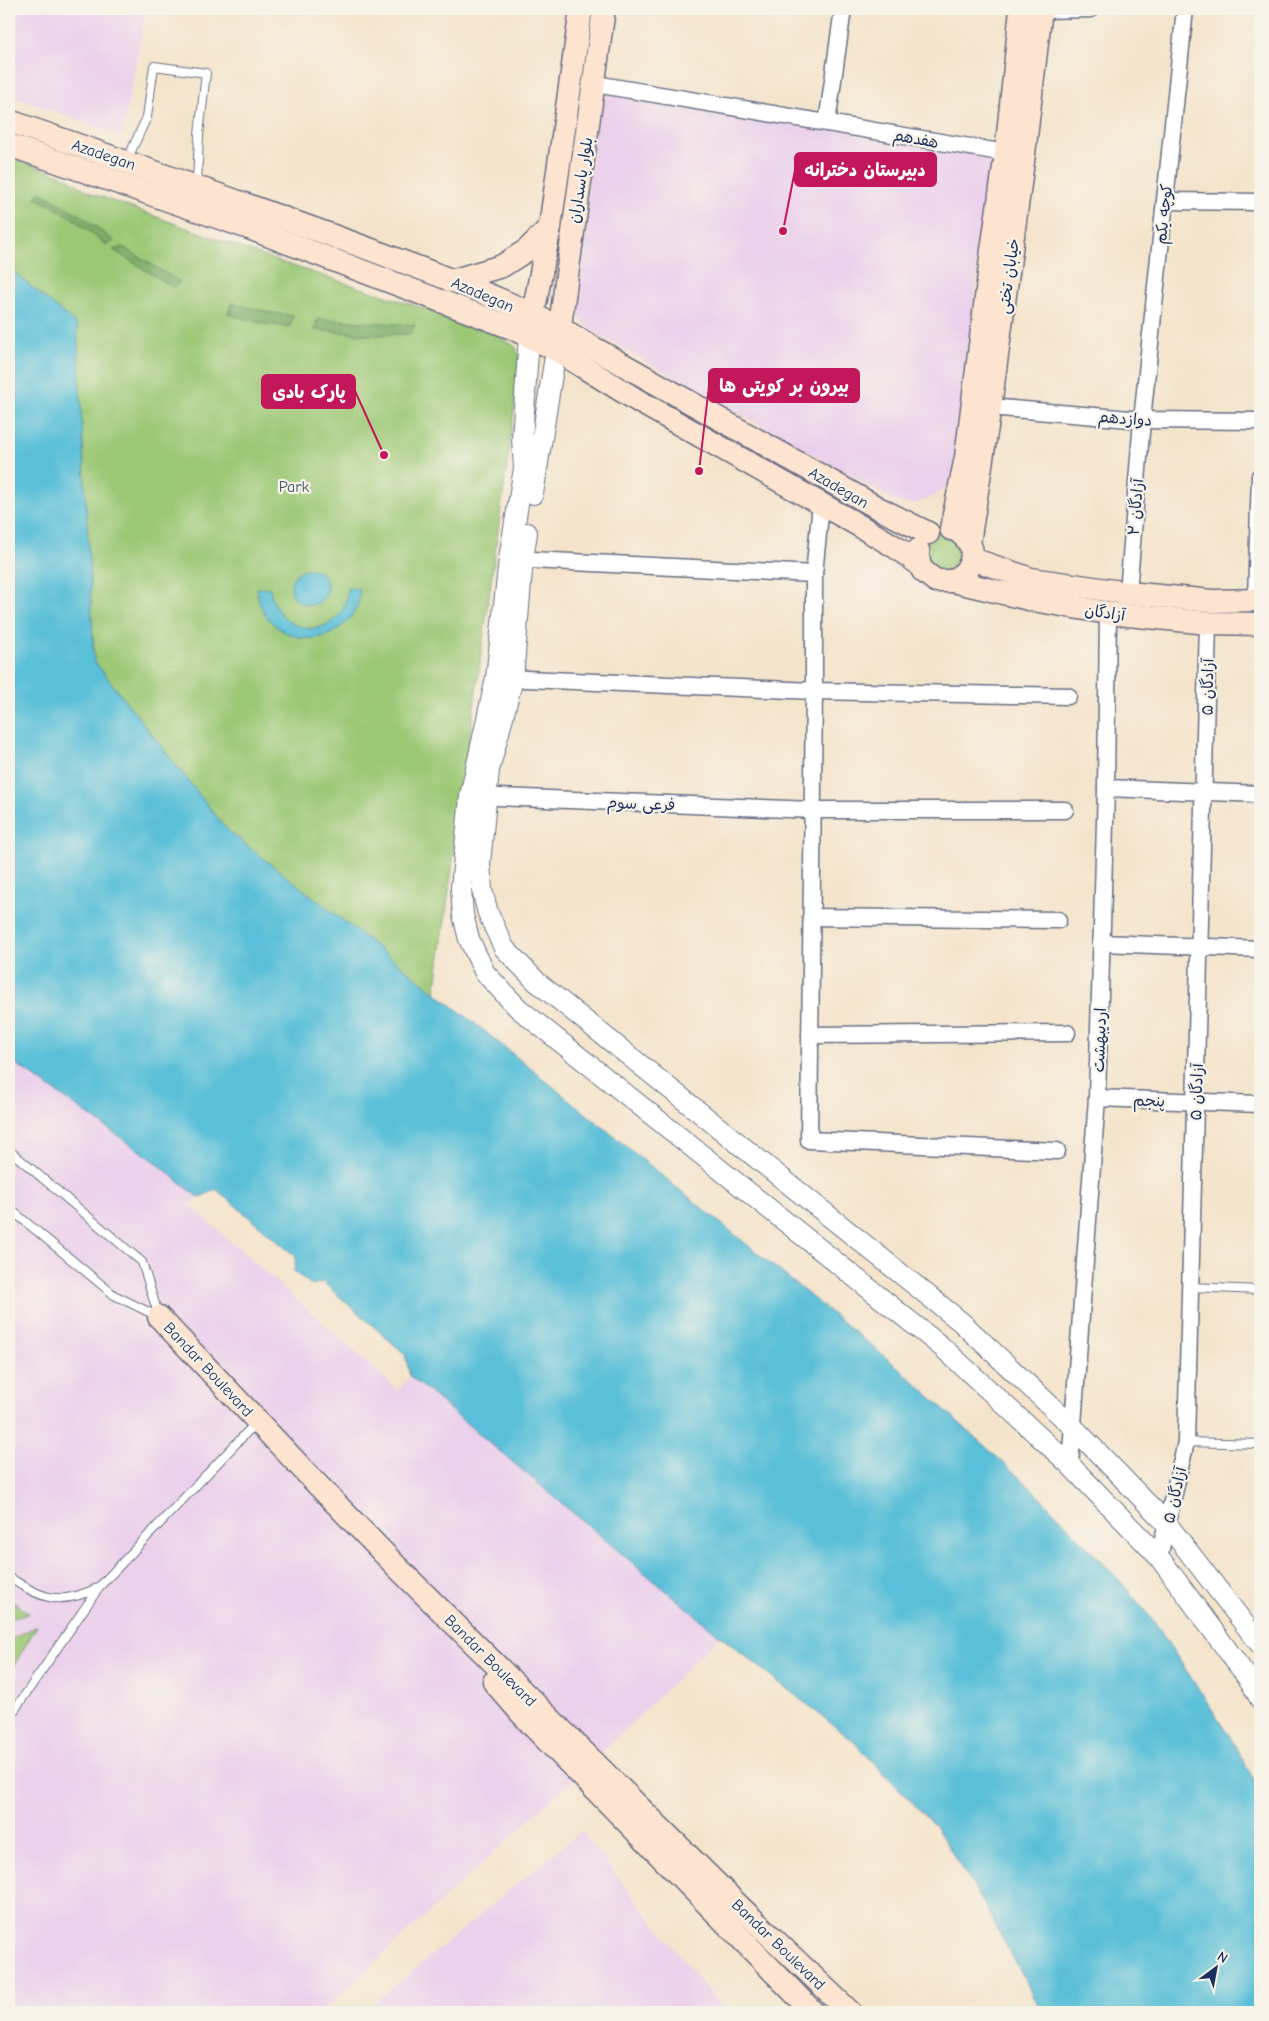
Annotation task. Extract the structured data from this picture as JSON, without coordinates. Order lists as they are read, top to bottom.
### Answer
{
  "streets": {
    "main road": [
      "Azadegan",
      "بلوار پاسداران",
      "خیابان تختی",
      "آزادگان",
      "Bandar Boulevard"
    ],
    "street": [
      "هفدهم",
      "کوچه یکم",
      "دوازدهم",
      "آزادگان ۲",
      "آزادگان ۵",
      "فرعی سوم",
      "اردیبهشت",
      "پنجم"
    ]
  },
  "crossings": [
    ["هفدهم", "بلوار پاسداران"],
    ["هفدهم", "خیابان تختی"],
    ["Azadegan", "بلوار پاسداران"],
    ["Azadegan", "خیابان تختی"],
    ["Azadegan", "آزادگان"],
    ["کوچه یکم", "دوازدهم"],
    ["کوچه یکم", "آزادگان ۲"],
    ["خیابان تختی", "دوازدهم"],
    ["خیابان تختی", "آزادگان"],
    ["دوازدهم", "آزادگان ۲"],
    ["آزادگان ۲", "آزادگان"],
    ["آزادگان", "آزادگان ۵"],
    ["آزادگان", "اردیبهشت"],
    ["آزادگان ۵", "پنجم"],
    ["اردیبهشت", "پنجم"]
  ],
  "parks": ["Park"],
  "places": ["دبیرستان دخترانه", "پارک بادی", "بیرون بر کویتی ها"],
  "north": "top right"
}
